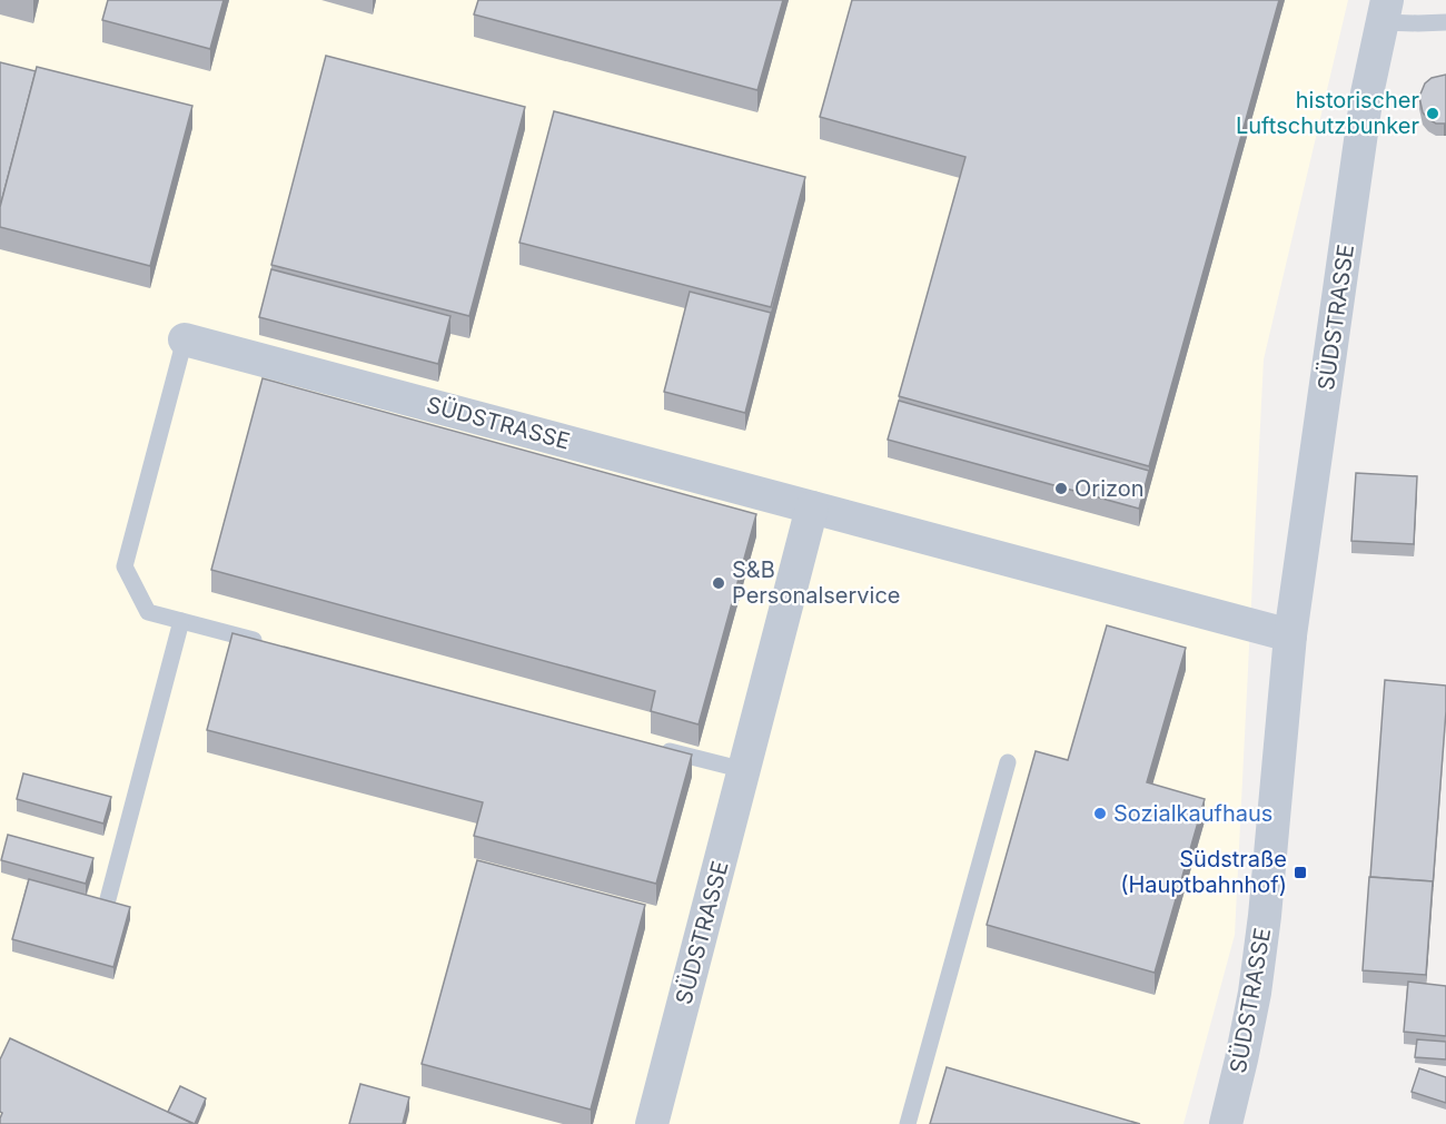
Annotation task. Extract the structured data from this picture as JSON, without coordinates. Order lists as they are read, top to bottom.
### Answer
{
  "streets": {
    "street": ["SÜDSTRASSE"]
  },
  "places": {
    "other": [
      "historischer Luftschutzbunker",
      "Orizon",
      "S&B Personalservice",
      "Sozialkaufhaus"
    ],
    "transit": ["Südstraße (Hauptbahnhof)"]
  }
}
